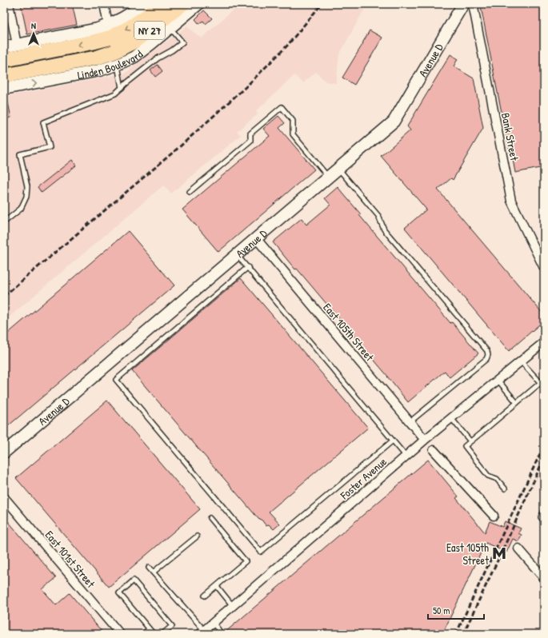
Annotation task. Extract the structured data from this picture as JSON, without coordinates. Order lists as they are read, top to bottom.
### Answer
{
  "streets": {
    "highway": ["NY 27", "Linden Boulevard"],
    "main road": ["Avenue D"],
    "street": [
      "Bank Street",
      "East 105th Street",
      "Foster Avenue",
      "East 101st Street"
    ]
  },
  "crossings": [
    ["Avenue D", "East 105th Street"],
    ["East 105th Street", "Foster Avenue"]
  ],
  "places": {
    "metro station": ["East 105th Street"]
  },
  "scale_bar": "50 m",
  "north": "top"
}
